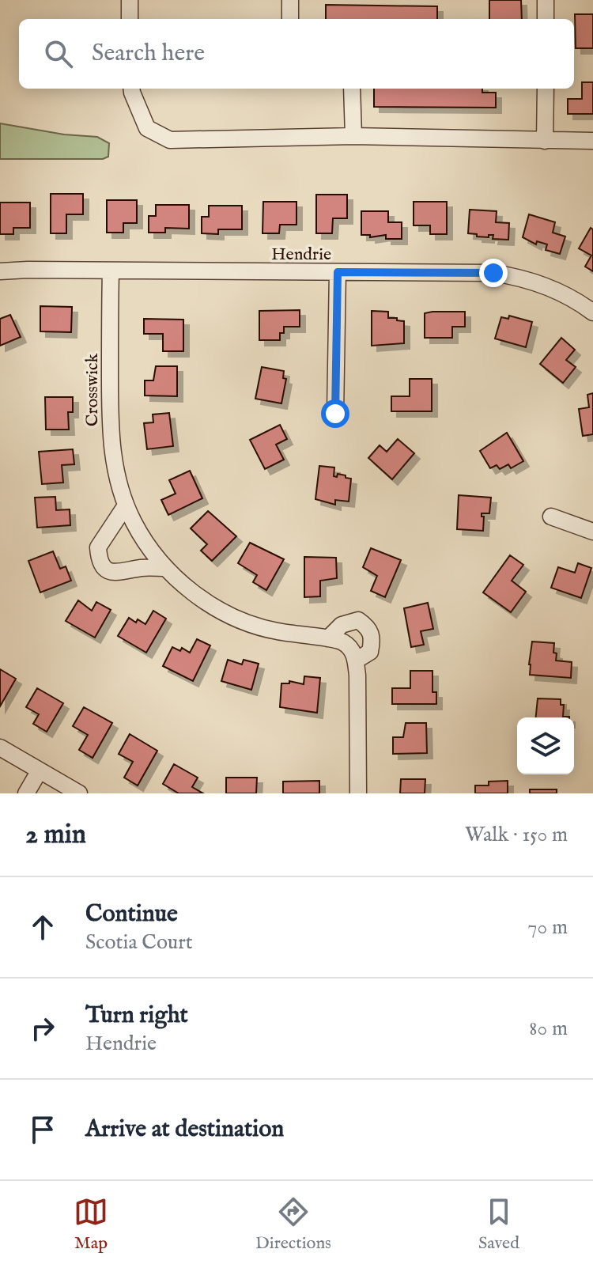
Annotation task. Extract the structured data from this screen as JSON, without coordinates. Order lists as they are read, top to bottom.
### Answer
{
  "streets": {
    "street": ["Hendrie", "Crosswick"]
  },
  "crossings": [
    ["Hendrie", "Crosswick"]
  ],
  "page": {
    "search": "Search here",
    "heading": ["2 min", "Walk · 150 m"],
    "list": [
      ["Continue", "Scotia Court", "70 m"],
      ["Turn right", "Hendrie", "80 m"],
      "Arrive at destination"
    ],
    "nav": ["Map", "Directions", "Saved"]
  }
}
